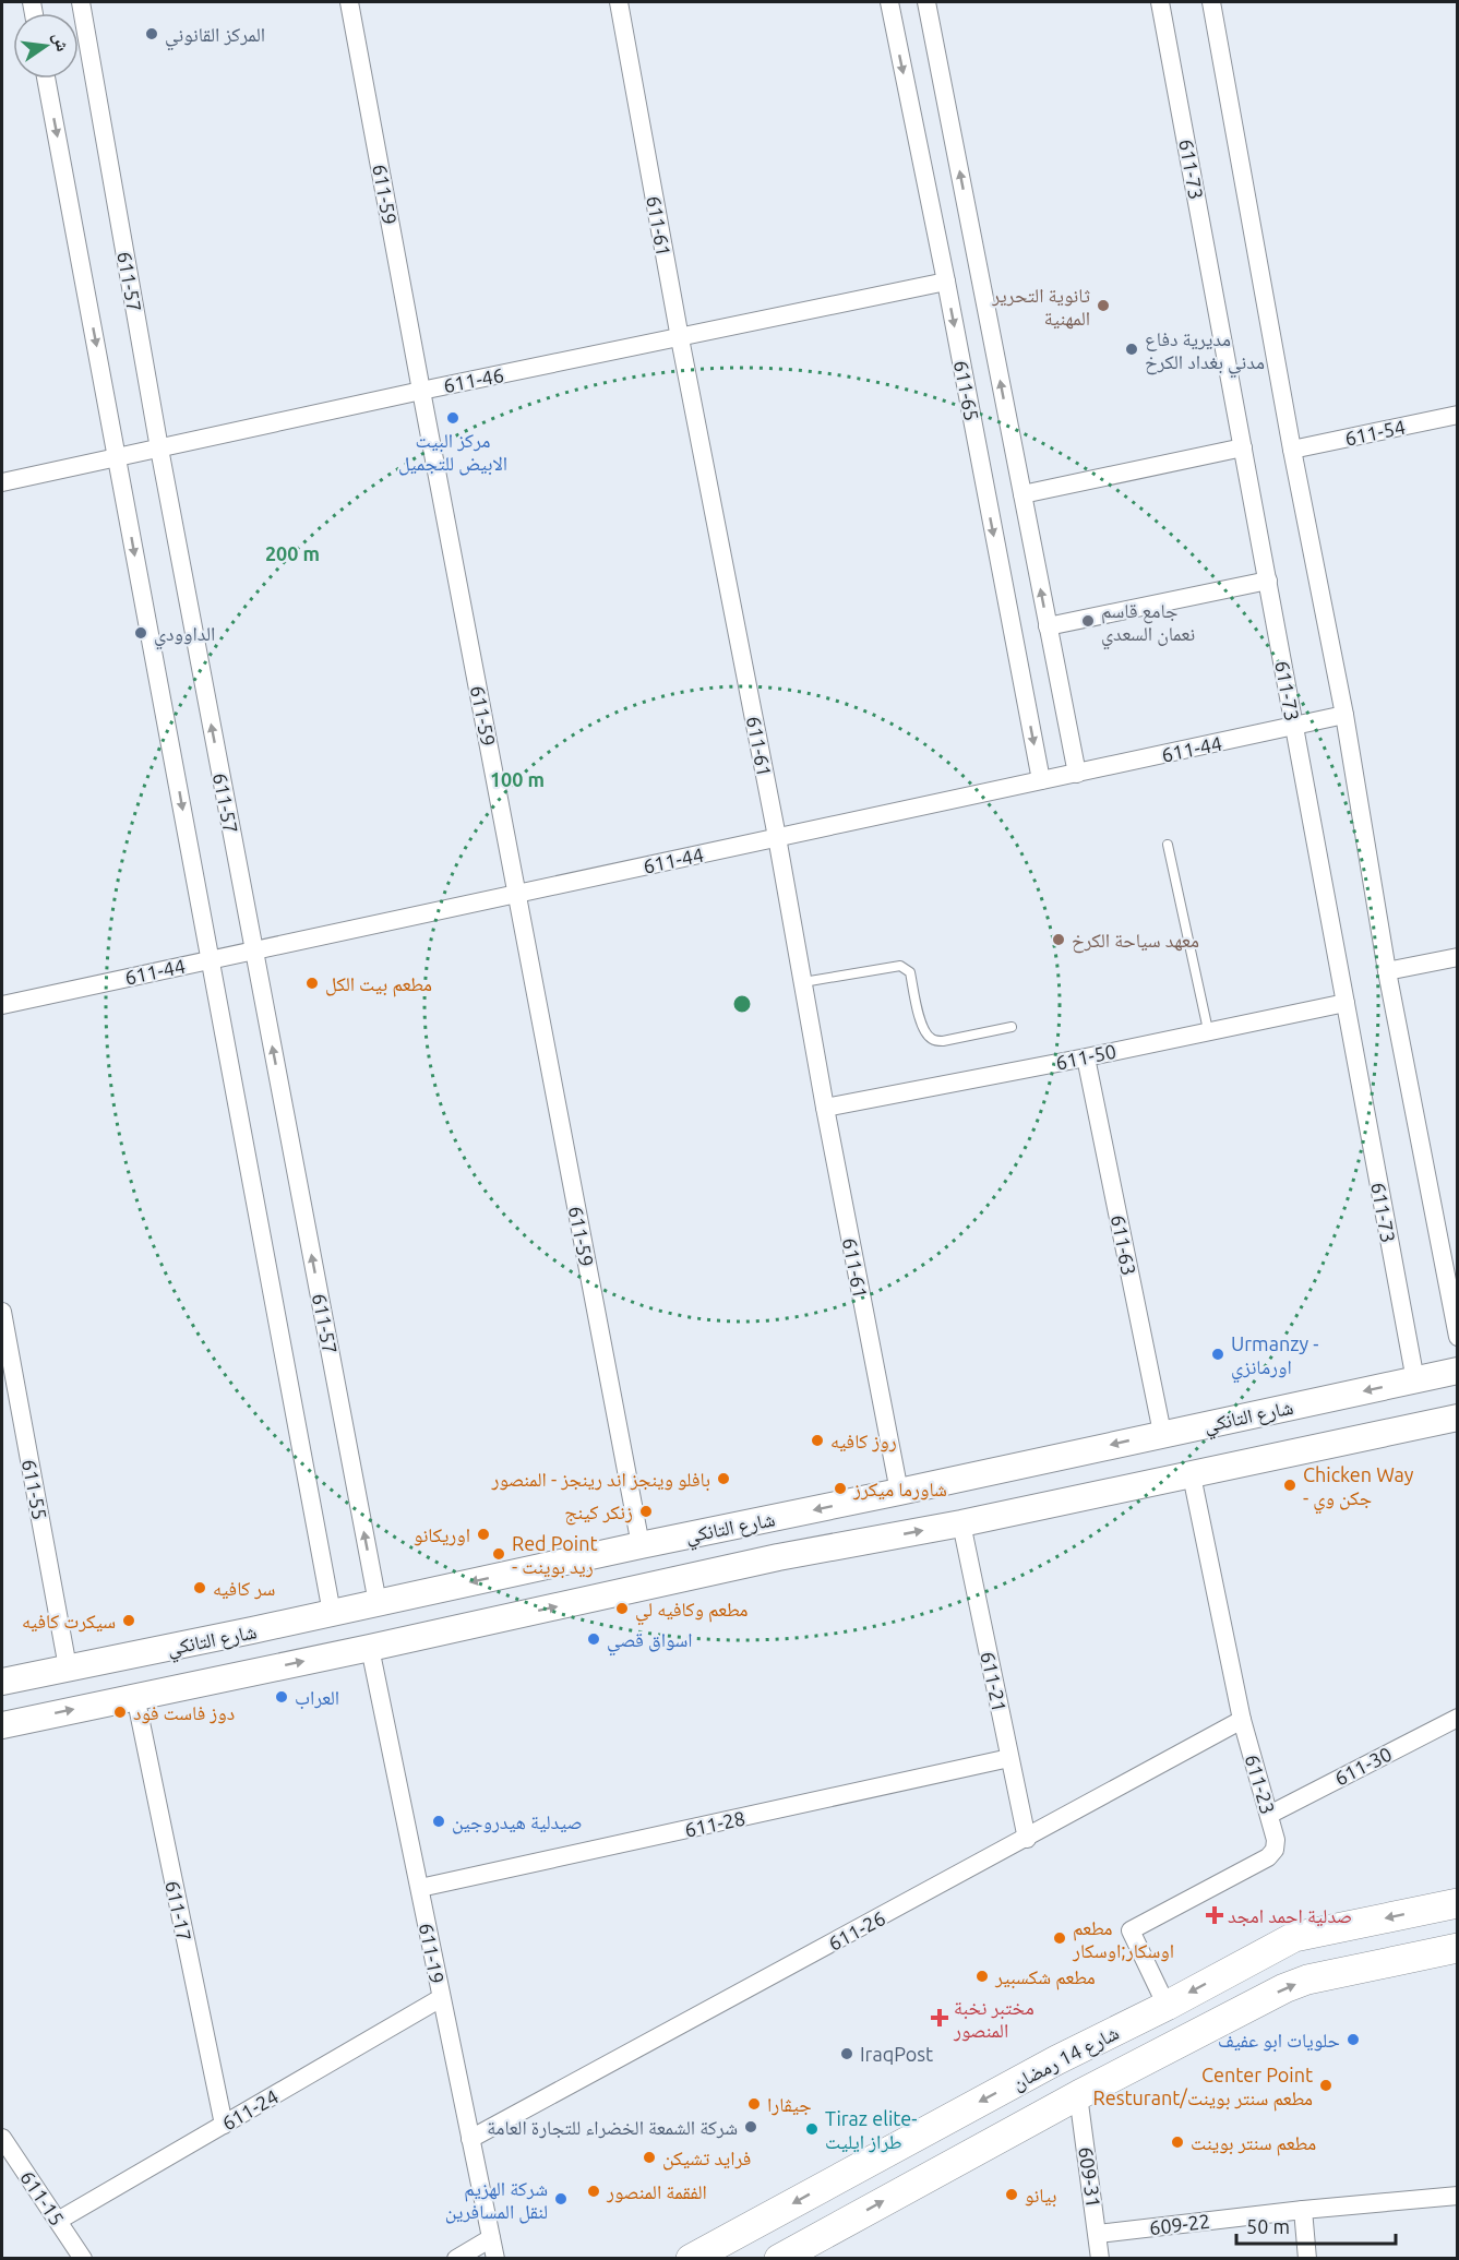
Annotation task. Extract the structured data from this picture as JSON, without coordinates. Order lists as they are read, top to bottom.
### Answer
{
  "streets": {
    "main road": ["شارع 14 رمضان"],
    "street": [
      "611-73",
      "611-59",
      "611-61",
      "611-57",
      "611-46",
      "611-65",
      "611-54",
      "611-44",
      "611-50",
      "611-63",
      "شارع التانكي",
      "611-55",
      "611-21",
      "611-30",
      "611-23",
      "611-28",
      "611-17",
      "611-26",
      "611-19",
      "611-24",
      "609-31",
      "611-15",
      "609-22"
    ]
  },
  "crossings": [
    ["611-73", "611-44"],
    ["611-73", "611-50"],
    ["611-73", "شارع التانكي"],
    ["611-59", "611-46"],
    ["611-59", "611-44"],
    ["611-59", "شارع التانكي"],
    ["611-61", "611-46"],
    ["611-61", "611-44"],
    ["611-61", "611-50"],
    ["611-61", "شارع التانكي"],
    ["611-57", "611-46"],
    ["611-57", "611-44"],
    ["611-57", "شارع التانكي"],
    ["611-46", "611-65"],
    ["611-65", "611-44"],
    ["611-50", "611-63"],
    ["611-63", "شارع التانكي"],
    ["شارع التانكي", "611-55"],
    ["شارع التانكي", "611-21"],
    ["شارع التانكي", "611-23"],
    ["شارع التانكي", "611-17"],
    ["شارع التانكي", "611-19"],
    ["611-21", "611-28"],
    ["611-21", "611-26"],
    ["611-30", "611-23"],
    ["611-23", "611-26"],
    ["611-23", "شارع 14 رمضان"],
    ["611-28", "611-19"],
    ["611-17", "611-24"],
    ["611-26", "611-19"],
    ["611-19", "611-24"],
    ["شارع 14 رمضان", "609-31"],
    ["611-24", "611-15"],
    ["609-31", "609-22"]
  ],
  "places": {
    "other": [
      "المركز القانوني",
      "ثانوية التحرير المهنية",
      "مديرية دفاع مدني بغداد الكرخ",
      "مركز البيت الابيض للتجميل",
      "جامع قاسم نعمان السعدي",
      "الداوودي",
      "معهد سياحة الكرخ",
      "مطعم بيت الكل",
      "Urmanzy - اورمانزي",
      "روز كافيه",
      "بافلو وينجز اند رينجز - المنصور",
      "Chicken Way - جكن وي",
      "شاورما ميكرز",
      "زنكر كينج",
      "اوريكانو",
      "Red Point - ريد بوينت",
      "سر كافيه",
      "مطعم وكافيه لي",
      "سيكرت كافيه",
      "اسواق قصي",
      "العراب",
      "دوز فاست فود",
      "صيدلية هيدروجين",
      "مطعم اوسكار;اوسكار",
      "مطعم شكسبير",
      "حلويات ابو عفيف",
      "IraqPost",
      "Center Point Resturant/مطعم سنتر بوينت",
      "جيڤارا",
      "شركة الشمعة الخضراء للتجارة العامة",
      "Tiraz elite- طراز ايليت",
      "مطعم سنتر بوينت",
      "فرايد تشيكن",
      "الفقمة المنصور",
      "بيانو",
      "شركة الهزيم لنقل المسافرين"
    ],
    "health": ["صدلية احمد امجد", "مختبر نخبة المنصور"]
  },
  "scale_bar": "50 m",
  "north": "right",
  "rings": ["200 m", "100 m"]
}
